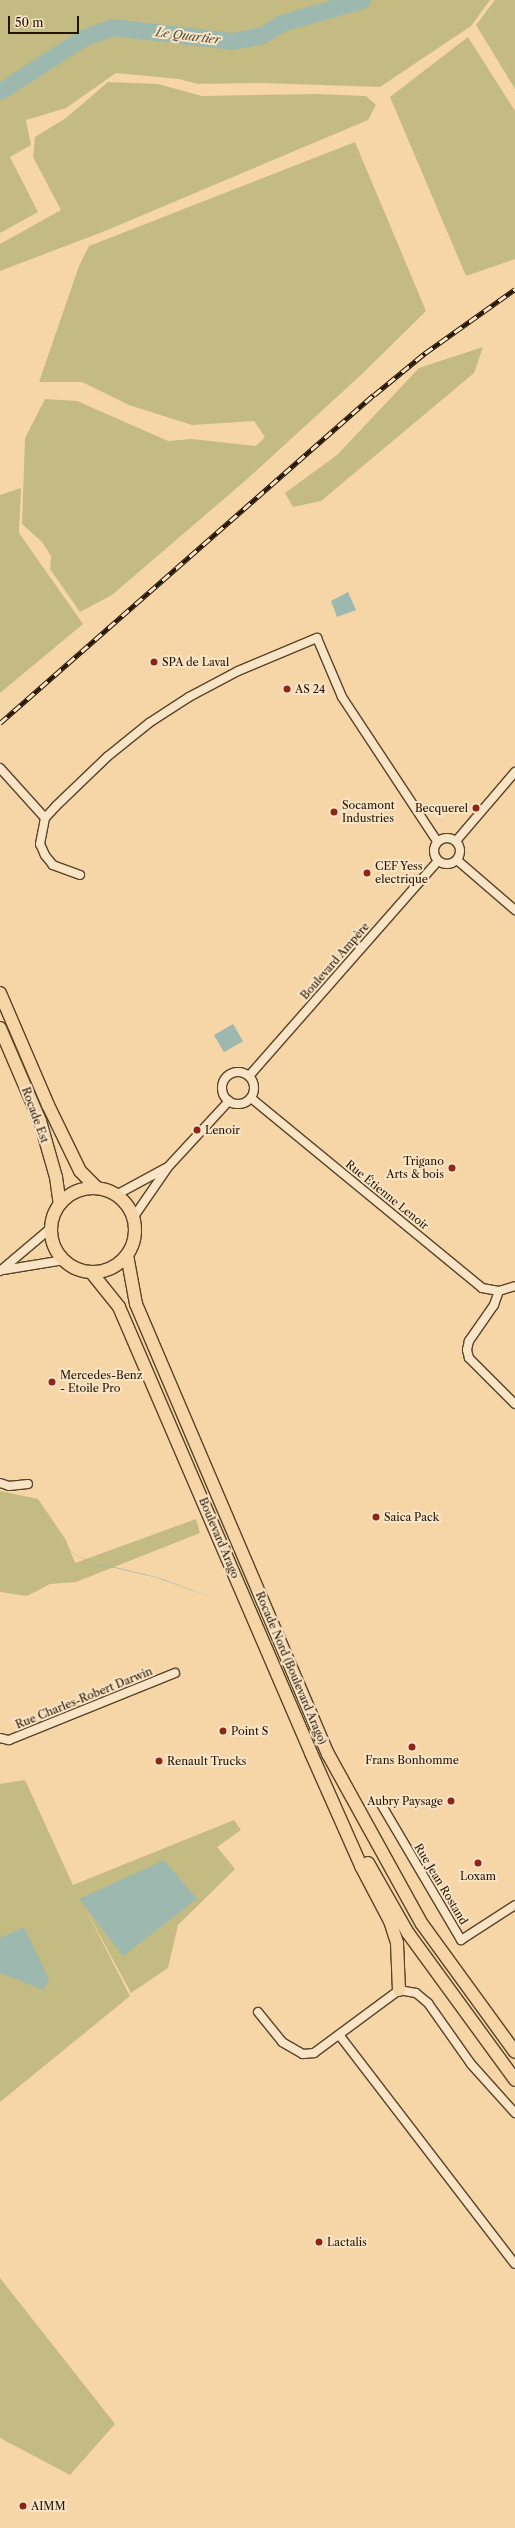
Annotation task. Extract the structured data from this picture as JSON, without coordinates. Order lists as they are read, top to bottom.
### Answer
{
  "streets": {
    "main road": ["Rocade Est", "Boulevard Arago", "Rocade Nord (Boulevard Arago)"],
    "street": [
      "Boulevard Ampère",
      "Rue Étienne Lenoir",
      "Rue Charles-Robert Darwin",
      "Rue Jean Rostand"
    ]
  },
  "crossings": [
    ["Boulevard Ampère", "Rue Étienne Lenoir"],
    ["Rocade Est", "Boulevard Arago"],
    ["Rocade Est", "Rocade Nord (Boulevard Arago)"],
    ["Boulevard Arago", "Rocade Nord (Boulevard Arago)"]
  ],
  "water": ["Le Quartier"],
  "places": [
    "SPA de Laval",
    "AS 24",
    "Becquerel",
    "Socamont Industries",
    "CEF Yess electrique",
    "Lenoir",
    "Trigano Arts & bois",
    "Mercedes-Benz - Etoile Pro",
    "Saica Pack",
    "Point S",
    "Frans Bonhomme",
    "Renault Trucks",
    "Aubry Paysage",
    "Loxam",
    "Lactalis",
    "AIMM"
  ],
  "scale_bar": "50 m"
}
